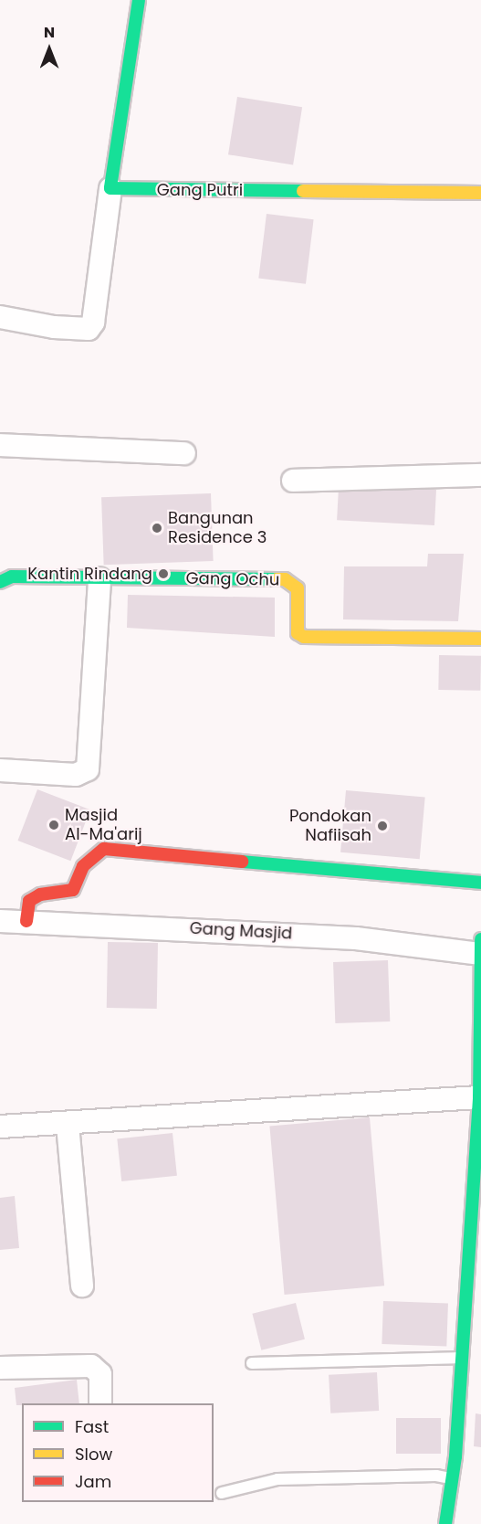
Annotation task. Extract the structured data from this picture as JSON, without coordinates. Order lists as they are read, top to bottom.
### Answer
{
  "streets": {
    "street": ["Gang Putri", "Gang Ochu", "Gang Masjid"]
  },
  "places": [
    "Bangunan Residence 3",
    "Kantin Rindang",
    "Masjid Al-Ma'arij",
    "Pondokan Nafiisah"
  ],
  "legend": ["Fast", "Slow", "Jam"],
  "north": "top"
}
